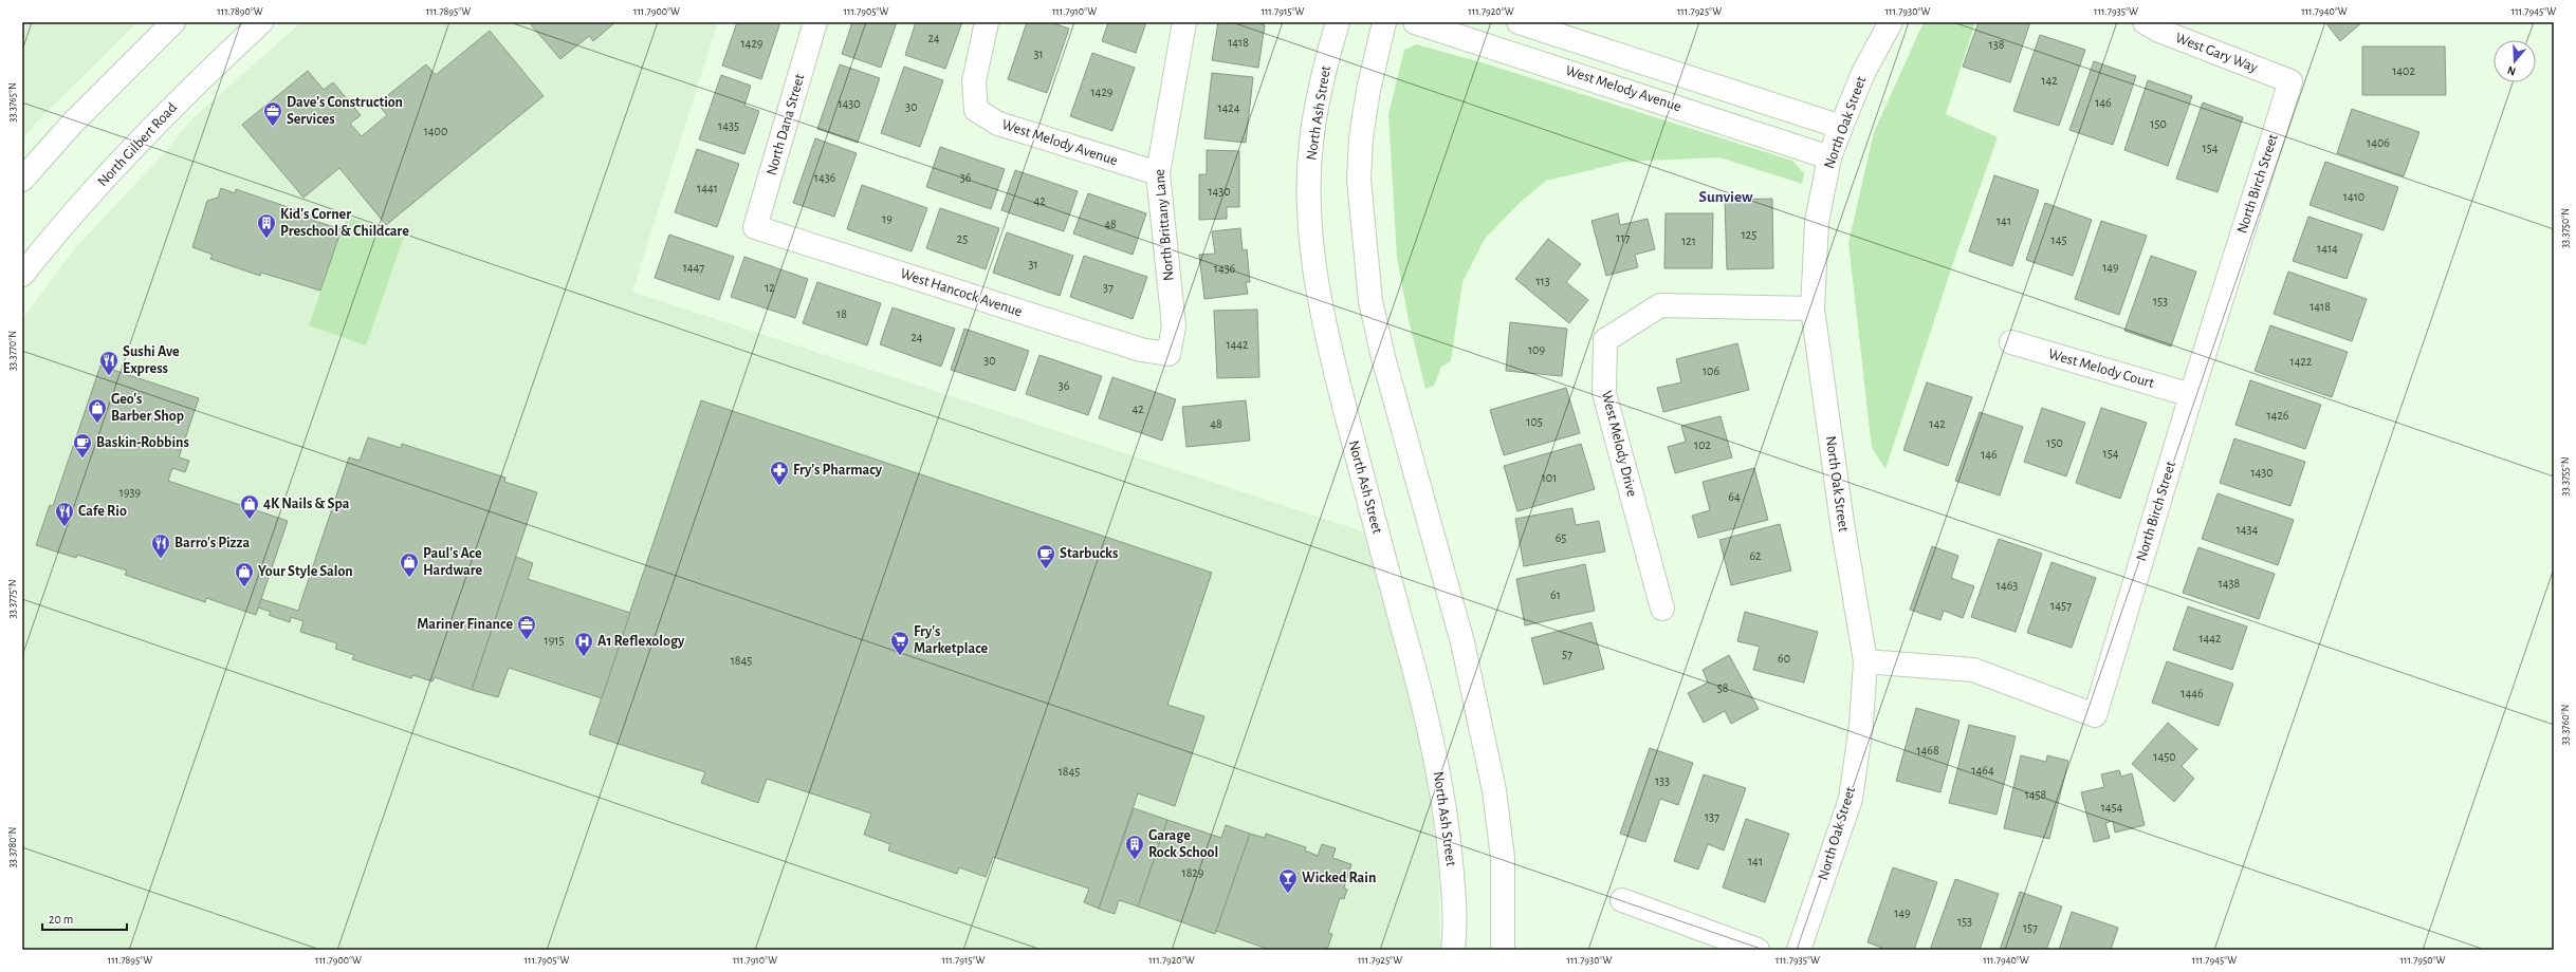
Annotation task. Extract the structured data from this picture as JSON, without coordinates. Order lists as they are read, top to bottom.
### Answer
{
  "streets": {
    "street": [
      "West Gary Way",
      "West Melody Avenue",
      "North Ash Street",
      "North Oak Street",
      "North Dana Street",
      "North Gilbert Road",
      "North Birch Street",
      "North Brittany Lane",
      "West Hancock Avenue",
      "West Melody Court",
      "West Melody Drive"
    ]
  },
  "crossings": [
    ["West Gary Way", "North Birch Street"],
    ["West Melody Avenue", "North Oak Street"],
    ["West Melody Avenue", "North Brittany Lane"],
    ["North Oak Street", "North Birch Street"],
    ["North Oak Street", "West Melody Drive"],
    ["North Dana Street", "West Hancock Avenue"],
    ["North Birch Street", "West Melody Court"],
    ["North Brittany Lane", "West Hancock Avenue"]
  ],
  "districts": ["Sunview"],
  "places": {
    "office": ["Dave's Construction Services", "Mariner Finance"],
    "building": ["Kid's Corner Preschool & Childcare", "Garage Rock School"],
    "restaurant": ["Sushi Ave Express", "Cafe Rio", "Barro's Pizza"],
    "shop": [
      "Geo's Barber Shop",
      "4K Nails & Spa",
      "Paul's Ace Hardware",
      "Your Style Salon"
    ],
    "cafe": ["Baskin-Robbins", "Starbucks"],
    "pharmacy": ["Fry's Pharmacy"],
    "supermarket": ["Fry's Marketplace"],
    "hospital": ["A1 Reflexology"],
    "bar": ["Wicked Rain"]
  },
  "house_numbers": [
    "24",
    "1418",
    "1429",
    "138",
    "31",
    "1402",
    "142",
    "1429",
    "146",
    "1430",
    "30",
    "1424",
    "150",
    "1435",
    "1400",
    "1406",
    "154",
    "1436",
    "36",
    "1441",
    "1430",
    "1410",
    "42",
    "19",
    "141",
    "48",
    "125",
    "117",
    "25",
    "145",
    "121",
    "1414",
    "31",
    "1447",
    "149",
    "1436",
    "113",
    "12",
    "37",
    "153",
    "1418",
    "18",
    "24",
    "1442",
    "109",
    "30",
    "1422",
    "106",
    "36",
    "42",
    "1426",
    "105",
    "48",
    "142",
    "150",
    "102",
    "154",
    "146",
    "1430",
    "101",
    "1939",
    "64",
    "1434",
    "65",
    "62",
    "1438",
    "1463",
    "61",
    "1457",
    "1442",
    "1915",
    "57",
    "60",
    "1845",
    "58",
    "1446",
    "1468",
    "1450",
    "1464",
    "1845",
    "133",
    "1458",
    "1454",
    "137",
    "141",
    "1829",
    "149",
    "153",
    "157"
  ],
  "scale_bar": "20 m",
  "north": "bottom",
  "coordinates": [
    "111.7890°W",
    "111.7895°W",
    "111.7900°W",
    "111.7905°W",
    "111.7910°W",
    "111.7915°W",
    "111.7920°W",
    "111.7925°W",
    "111.7930°W",
    "111.7935°W",
    "111.7940°W",
    "111.7945°W",
    "33.3765°N",
    "33.3750°N",
    "33.3770°N",
    "33.3755°N",
    "33.3775°N",
    "33.3760°N",
    "33.3780°N",
    "111.7950°W"
  ]
}
